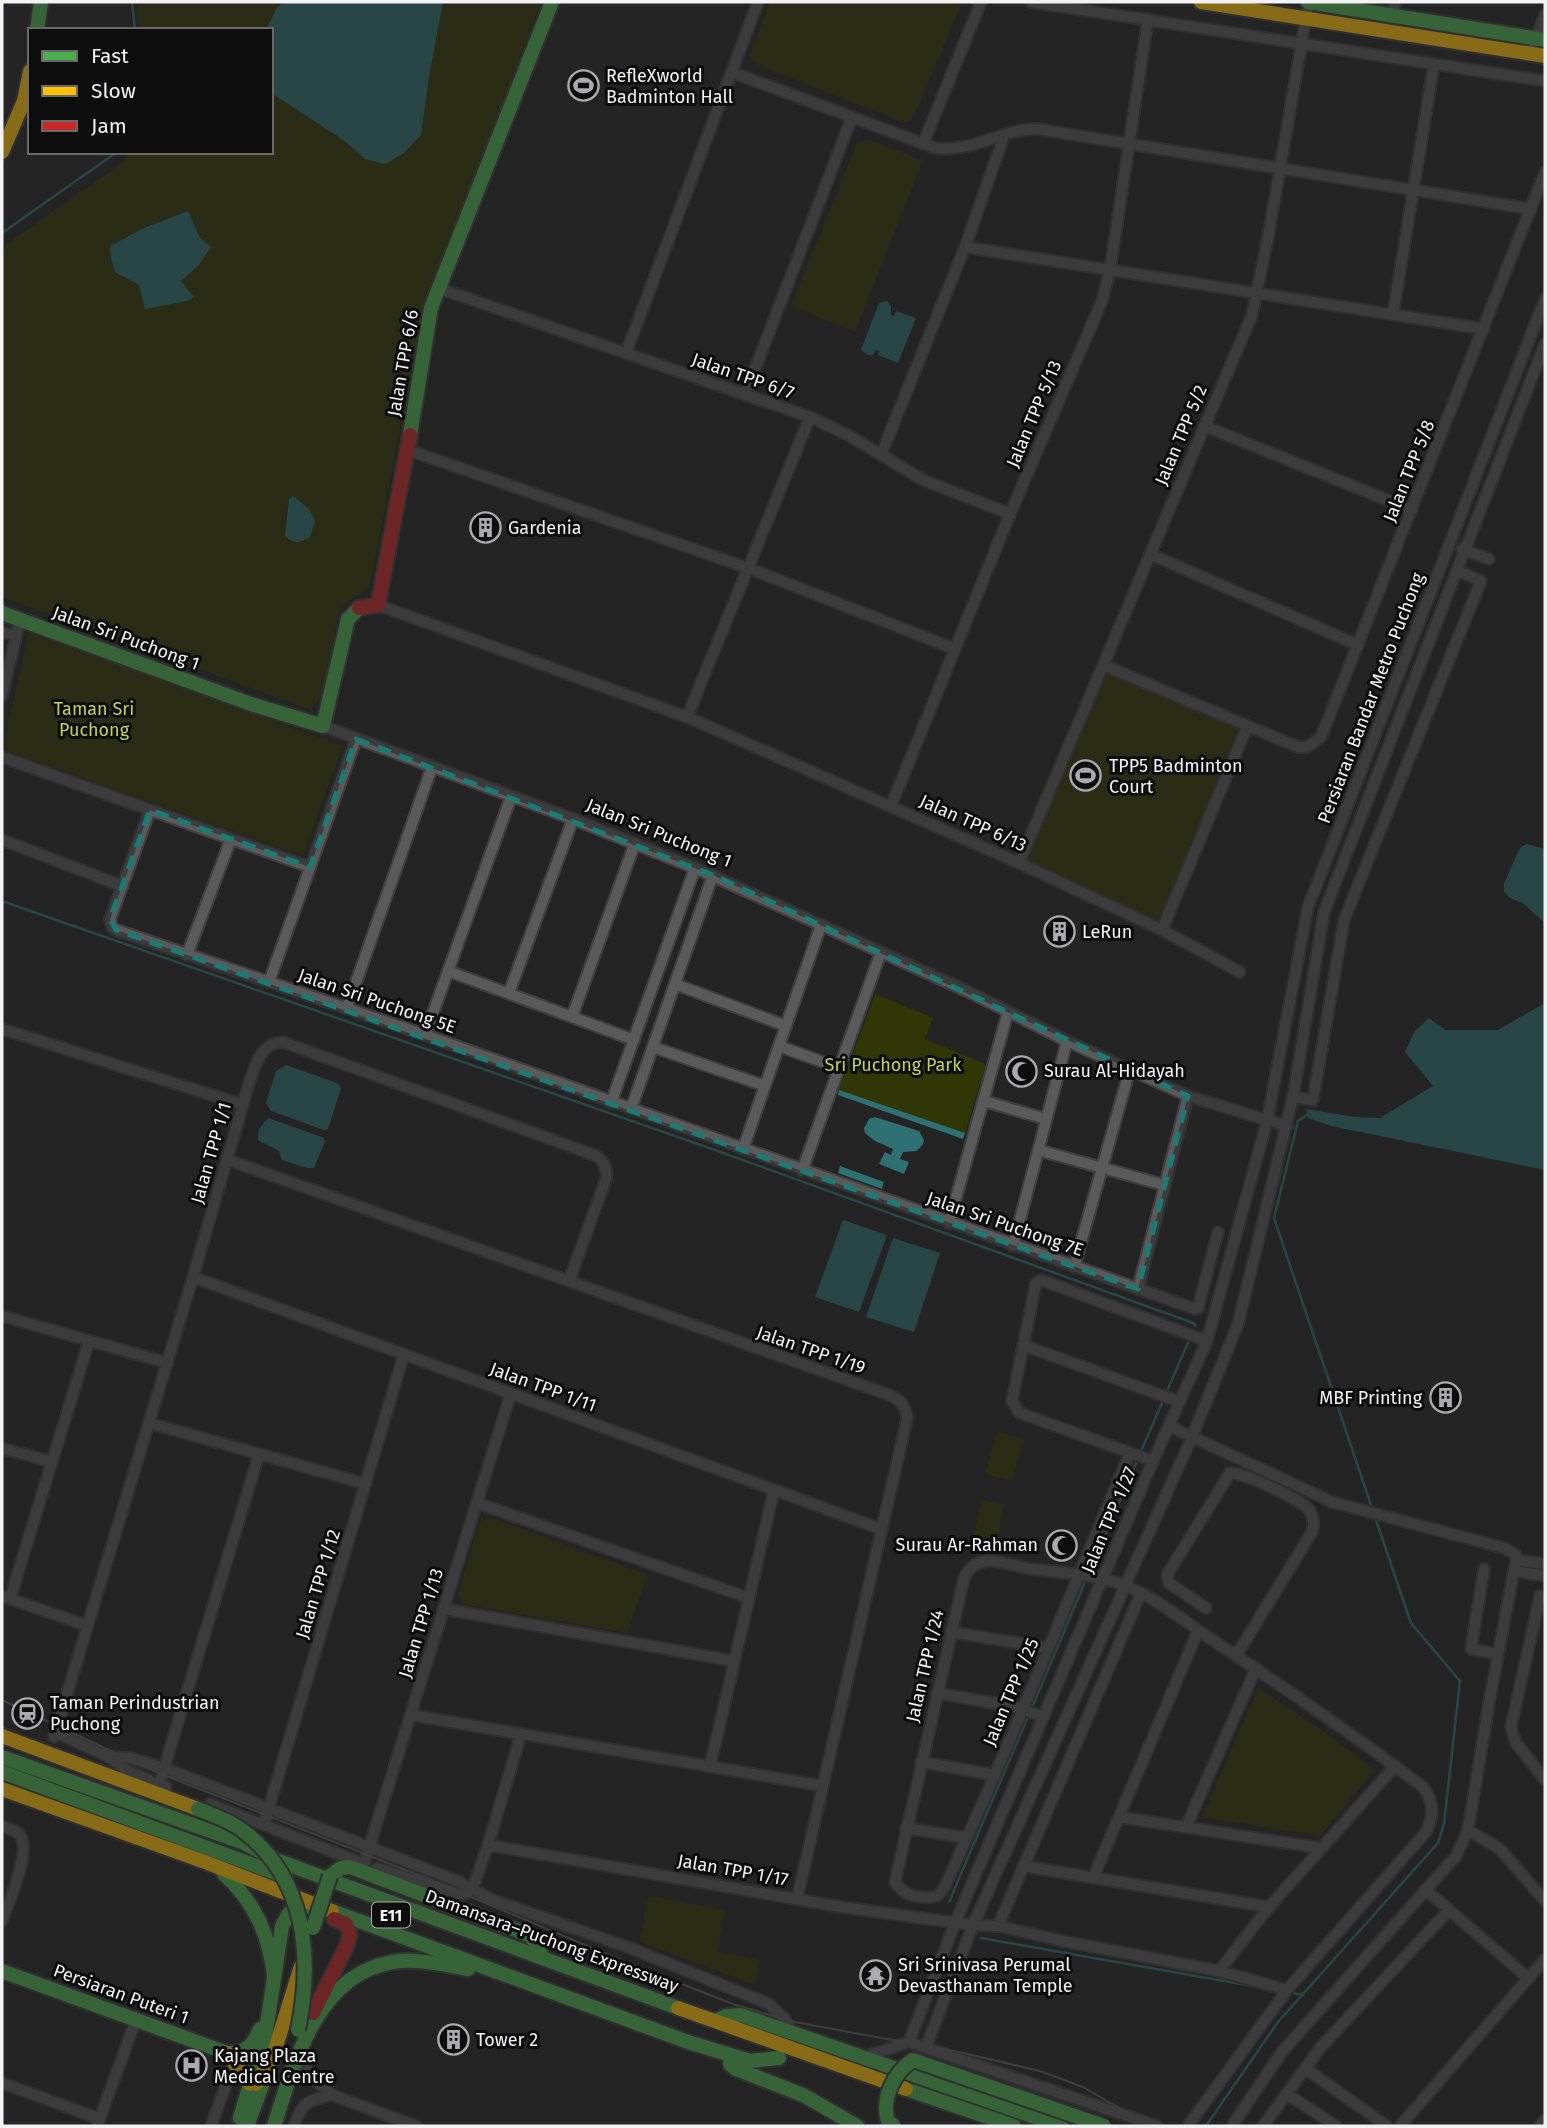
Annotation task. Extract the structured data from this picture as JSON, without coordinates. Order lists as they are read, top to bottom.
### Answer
{
  "streets": {
    "main road": [
      "Jalan TPP 6/6",
      "Jalan Sri Puchong 1",
      "E11",
      "Damansara–Puchong Expressway",
      "Persiaran Puteri 1"
    ],
    "street": [
      "Jalan TPP 6/7",
      "Jalan TPP 5/13",
      "Jalan TPP 5/2",
      "Jalan TPP 5/8",
      "Persiaran Bandar Metro Puchong",
      "Jalan TPP 6/13",
      "Jalan Sri Puchong 5E",
      "Jalan TPP 1/1",
      "Jalan Sri Puchong 7E",
      "Jalan TPP 1/19",
      "Jalan TPP 1/11",
      "Jalan TPP 1/27",
      "Jalan TPP 1/12",
      "Jalan TPP 1/13",
      "Jalan TPP 1/24",
      "Jalan TPP 1/25",
      "Jalan TPP 1/17"
    ]
  },
  "crossings": [
    ["Jalan TPP 6/6", "Jalan TPP 6/7"],
    ["Jalan TPP 6/6", "Jalan TPP 6/13"],
    ["Jalan TPP 6/7", "Jalan TPP 6/13"],
    ["Jalan TPP 5/13", "Jalan TPP 6/13"],
    ["Jalan TPP 5/2", "Jalan TPP 6/13"],
    ["Jalan Sri Puchong 1", "Persiaran Bandar Metro Puchong"],
    ["Jalan Sri Puchong 1", "Jalan TPP 1/27"],
    ["Persiaran Bandar Metro Puchong", "Jalan TPP 1/27"],
    ["Jalan Sri Puchong 5E", "Jalan Sri Puchong 7E"],
    ["Jalan TPP 1/1", "Jalan TPP 1/19"],
    ["Jalan TPP 1/1", "Jalan TPP 1/11"],
    ["Jalan TPP 1/19", "Jalan TPP 1/11"],
    ["Jalan TPP 1/19", "Jalan TPP 1/17"],
    ["Jalan TPP 1/11", "Jalan TPP 1/12"],
    ["Jalan TPP 1/11", "Jalan TPP 1/13"],
    ["Jalan TPP 1/27", "Jalan TPP 1/17"],
    ["Jalan TPP 1/24", "Jalan TPP 1/25"]
  ],
  "parks": ["Taman Sri Puchong", "Sri Puchong Park"],
  "places": {
    "sports": ["RefleXworld Badminton Hall", "TPP5 Badminton Court"],
    "building": [
      "Gardenia",
      "LeRun",
      "MBF Printing",
      "Tower 2"
    ],
    "mosque": ["Surau Al-Hidayah", "Surau Ar-Rahman"],
    "station": ["Taman Perindustrian Puchong"],
    "temple": ["Sri Srinivasa Perumal Devasthanam Temple"],
    "hospital": ["Kajang Plaza Medical Centre"]
  },
  "legend": ["Fast", "Slow", "Jam"]
}
